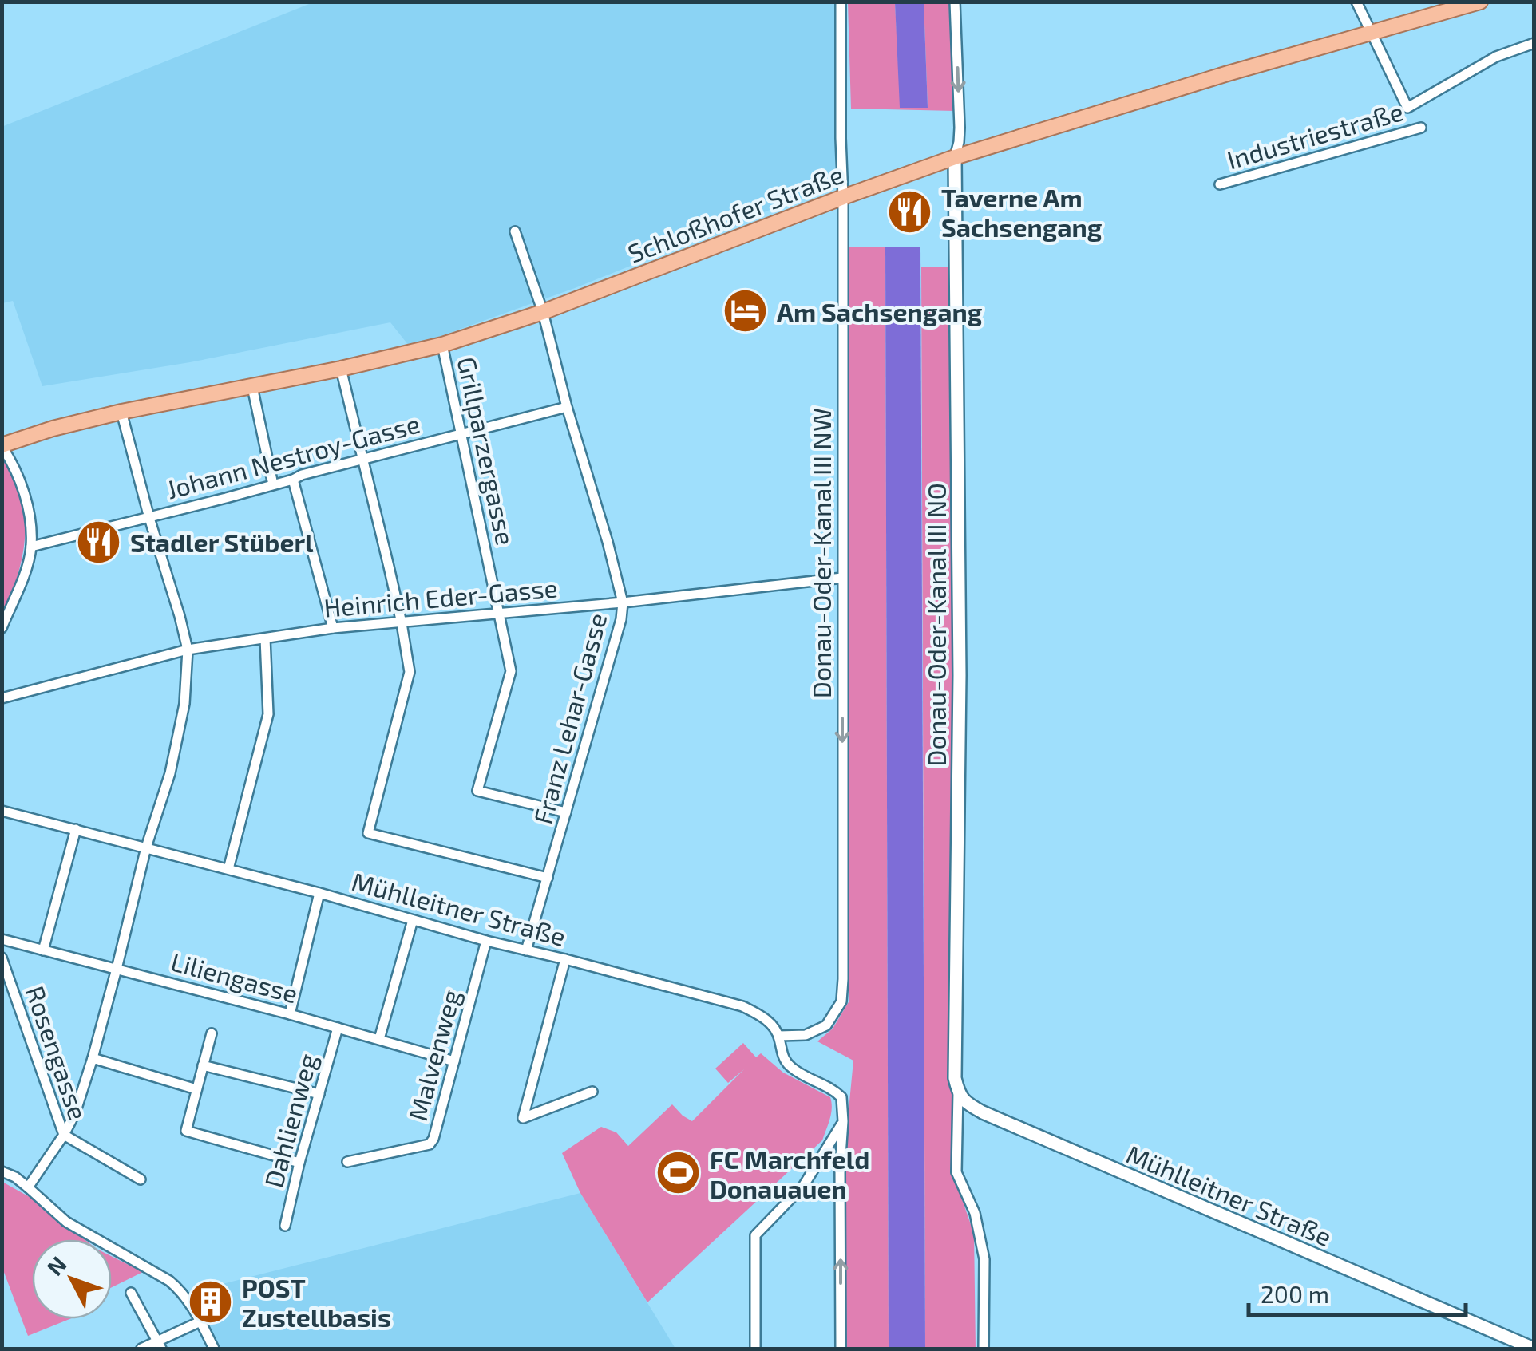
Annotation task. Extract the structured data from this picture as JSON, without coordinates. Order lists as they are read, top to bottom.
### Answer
{
  "streets": {
    "main road": ["Schloßhofer Straße"],
    "street": [
      "Industriestraße",
      "Grillparzergasse",
      "Johann Nestroy-Gasse",
      "Donau-Oder-Kanal III NW",
      "Heinrich Eder-Gasse",
      "Donau-Oder-Kanal III NO",
      "Franz Lehar-Gasse",
      "Mühlleitner Straße",
      "Liliengasse",
      "Rosengasse",
      "Malvenweg",
      "Dahlienweg"
    ]
  },
  "crossings": [
    ["Industriestraße", "Schloßhofer Straße"],
    ["Schloßhofer Straße", "Grillparzergasse"],
    ["Schloßhofer Straße", "Donau-Oder-Kanal III NW"],
    ["Schloßhofer Straße", "Donau-Oder-Kanal III NO"],
    ["Schloßhofer Straße", "Franz Lehar-Gasse"],
    ["Grillparzergasse", "Johann Nestroy-Gasse"],
    ["Grillparzergasse", "Heinrich Eder-Gasse"],
    ["Grillparzergasse", "Franz Lehar-Gasse"],
    ["Johann Nestroy-Gasse", "Franz Lehar-Gasse"],
    ["Donau-Oder-Kanal III NW", "Heinrich Eder-Gasse"],
    ["Donau-Oder-Kanal III NW", "Mühlleitner Straße"],
    ["Heinrich Eder-Gasse", "Franz Lehar-Gasse"],
    ["Donau-Oder-Kanal III NO", "Mühlleitner Straße"],
    ["Franz Lehar-Gasse", "Mühlleitner Straße"],
    ["Mühlleitner Straße", "Malvenweg"],
    ["Liliengasse", "Malvenweg"],
    ["Liliengasse", "Dahlienweg"]
  ],
  "one_way": ["Donau-Oder-Kanal III NW"],
  "places": {
    "restaurant": ["Taverne Am Sachsengang", "Stadler Stüberl"],
    "hotel": ["Am Sachsengang"],
    "sports": ["FC Marchfeld Donauauen"],
    "building": ["POST Zustellbasis"]
  },
  "scale_bar": "200 m",
  "north": "top left"
}
